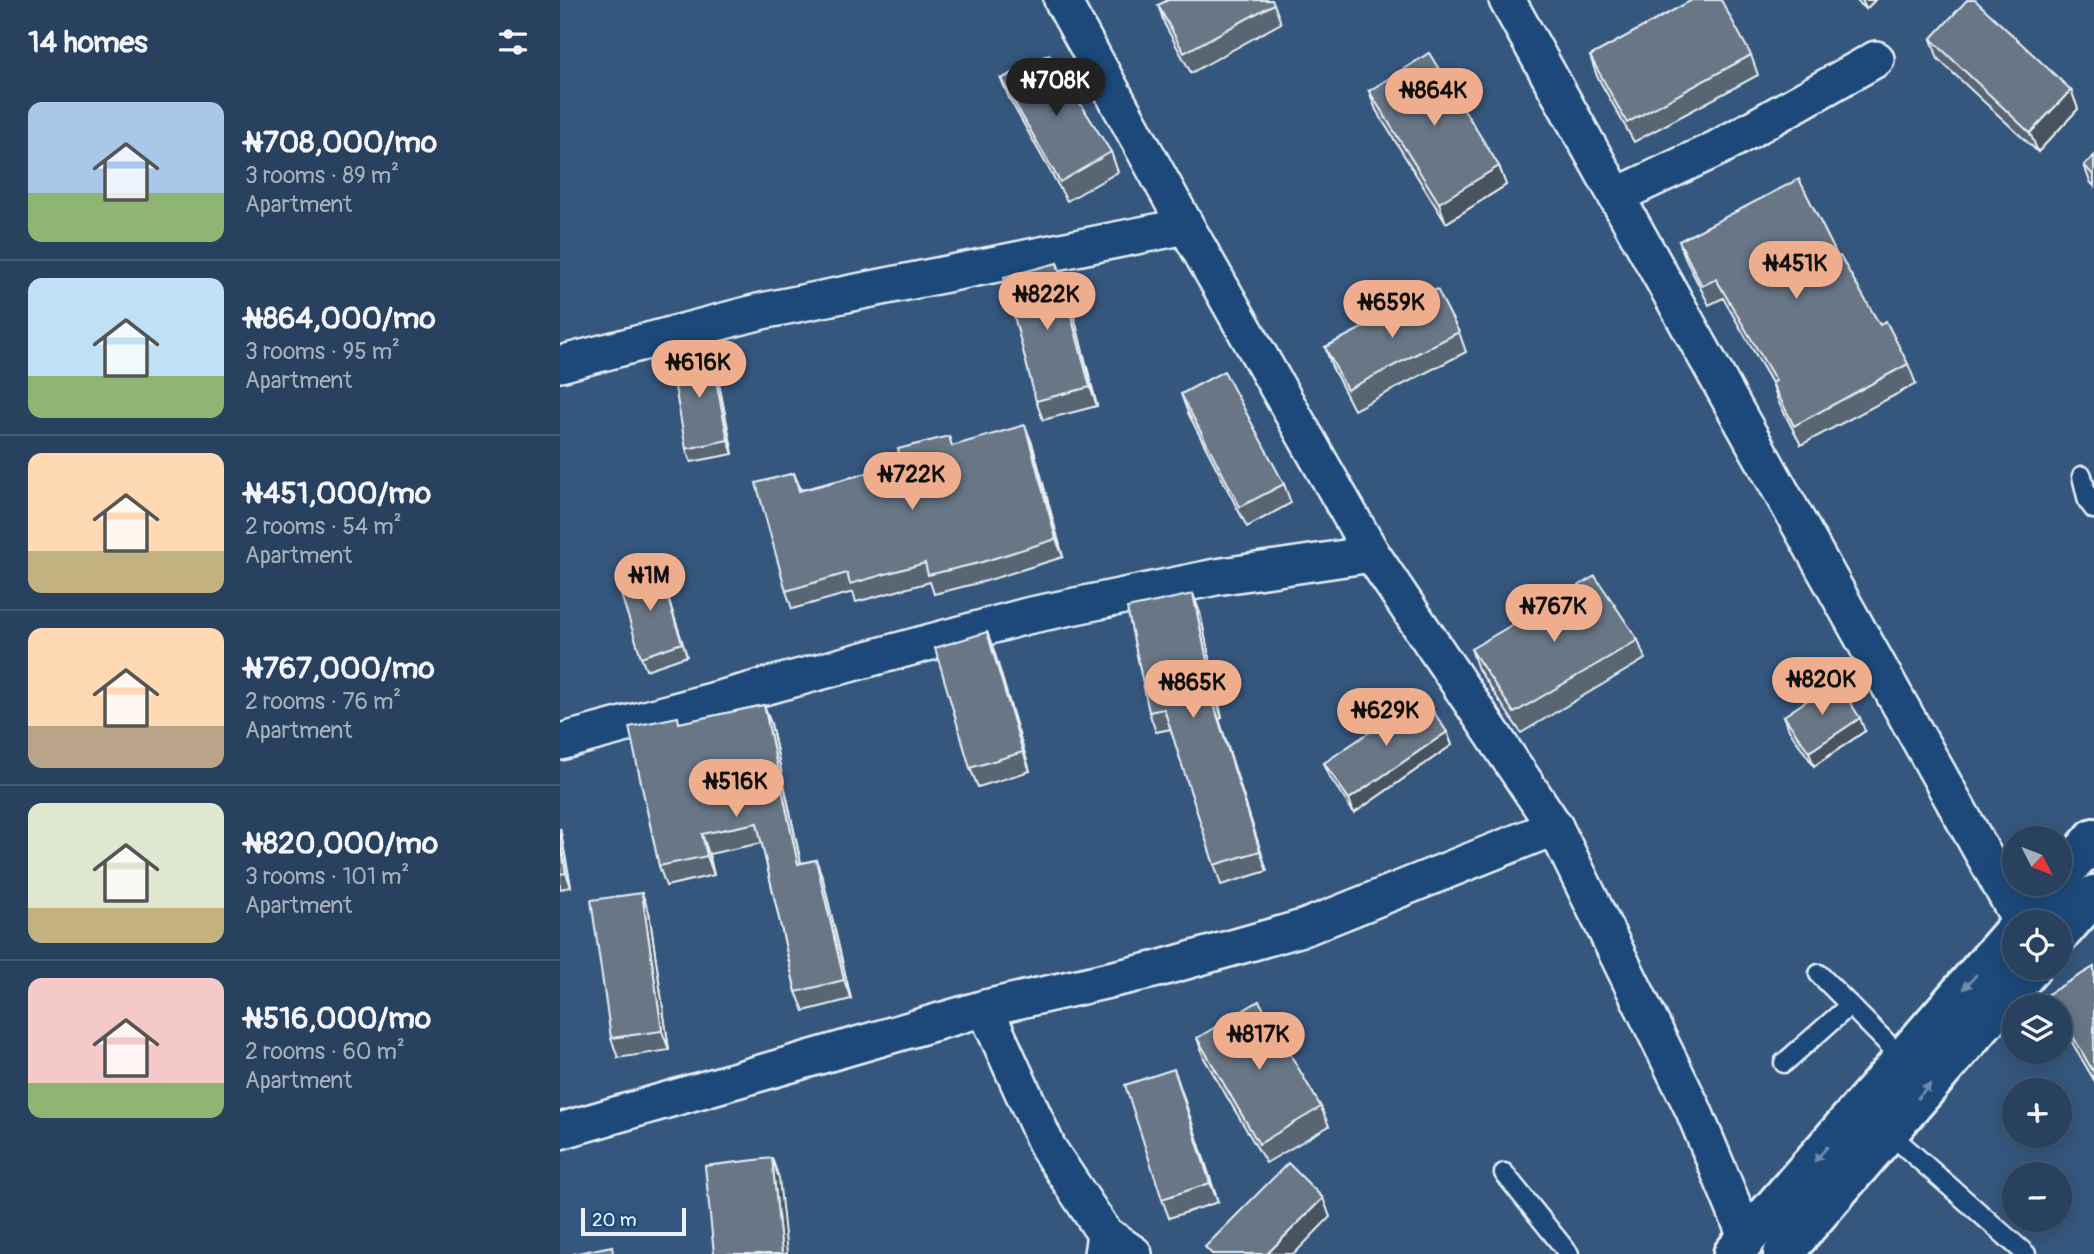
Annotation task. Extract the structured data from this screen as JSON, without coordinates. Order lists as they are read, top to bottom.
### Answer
{
  "scale_bar": "20 m",
  "north": "bottom right",
  "page": {
    "heading": "14 homes",
    "price": [
      "₦708K",
      "₦864K",
      "₦451K",
      "₦822K",
      "₦659K",
      "₦616K",
      "₦722K",
      "₦1M",
      "₦767K",
      "₦820K",
      "₦865K",
      "₦629K",
      "₦516K",
      "₦817K"
    ],
    "list": [
      {
        "name": "₦708,000/mo",
        "note": "3 rooms · 89 m² · Apartment"
      },
      {
        "name": "₦864,000/mo",
        "note": "3 rooms · 95 m² · Apartment"
      },
      {
        "name": "₦451,000/mo",
        "note": "2 rooms · 54 m² · Apartment"
      },
      {
        "name": "₦767,000/mo",
        "note": "2 rooms · 76 m² · Apartment"
      },
      {
        "name": "₦820,000/mo",
        "note": "3 rooms · 101 m² · Apartment"
      },
      {
        "name": "₦516,000/mo",
        "note": "2 rooms · 60 m² · Apartment"
      }
    ],
    "map_buttons": ["+", "−"],
    "scale": "20 m"
  }
}
